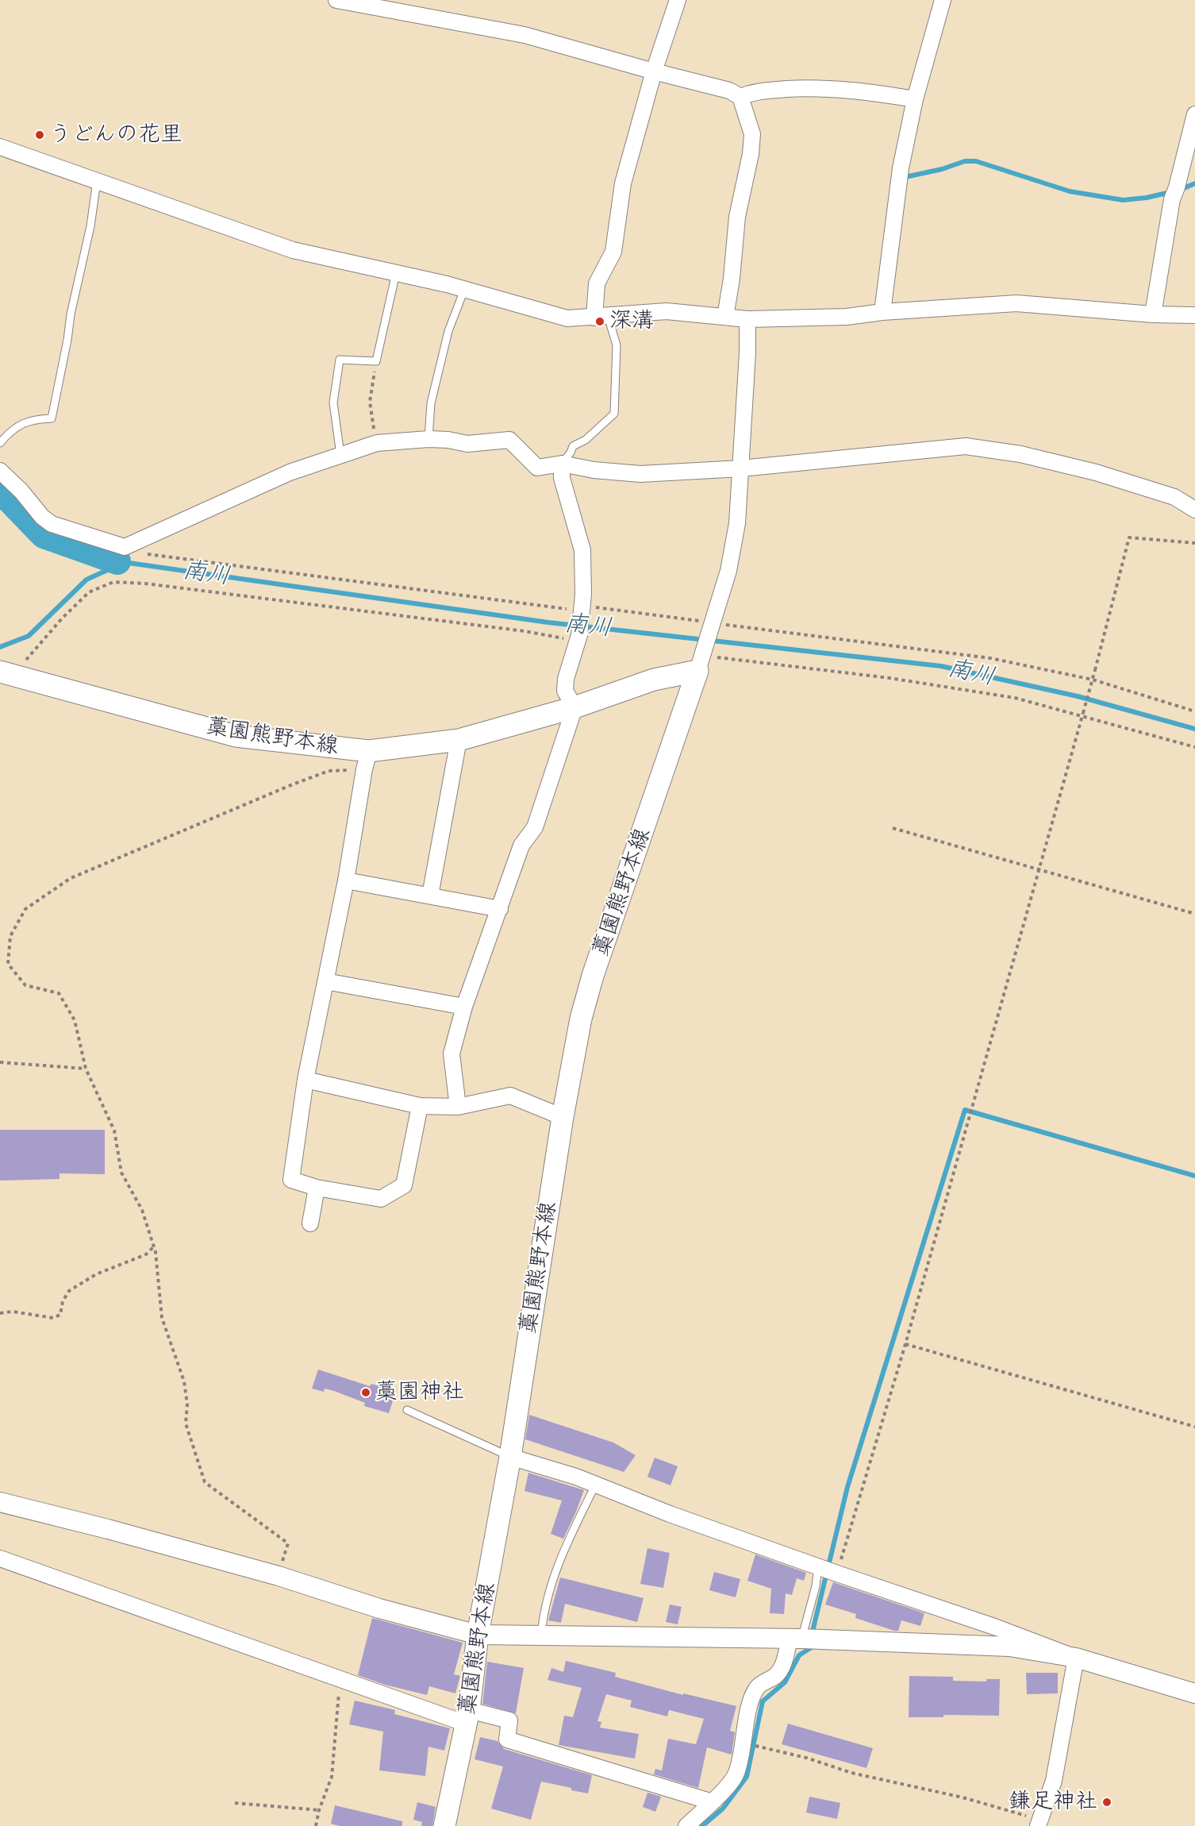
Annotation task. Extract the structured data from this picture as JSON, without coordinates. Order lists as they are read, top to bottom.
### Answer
{
  "streets": {
    "main road": ["藁園熊野本線"]
  },
  "water": ["南川"],
  "places": [
    "うどんの花里",
    "深溝",
    "藁園神社",
    "鎌足神社"
  ]
}
